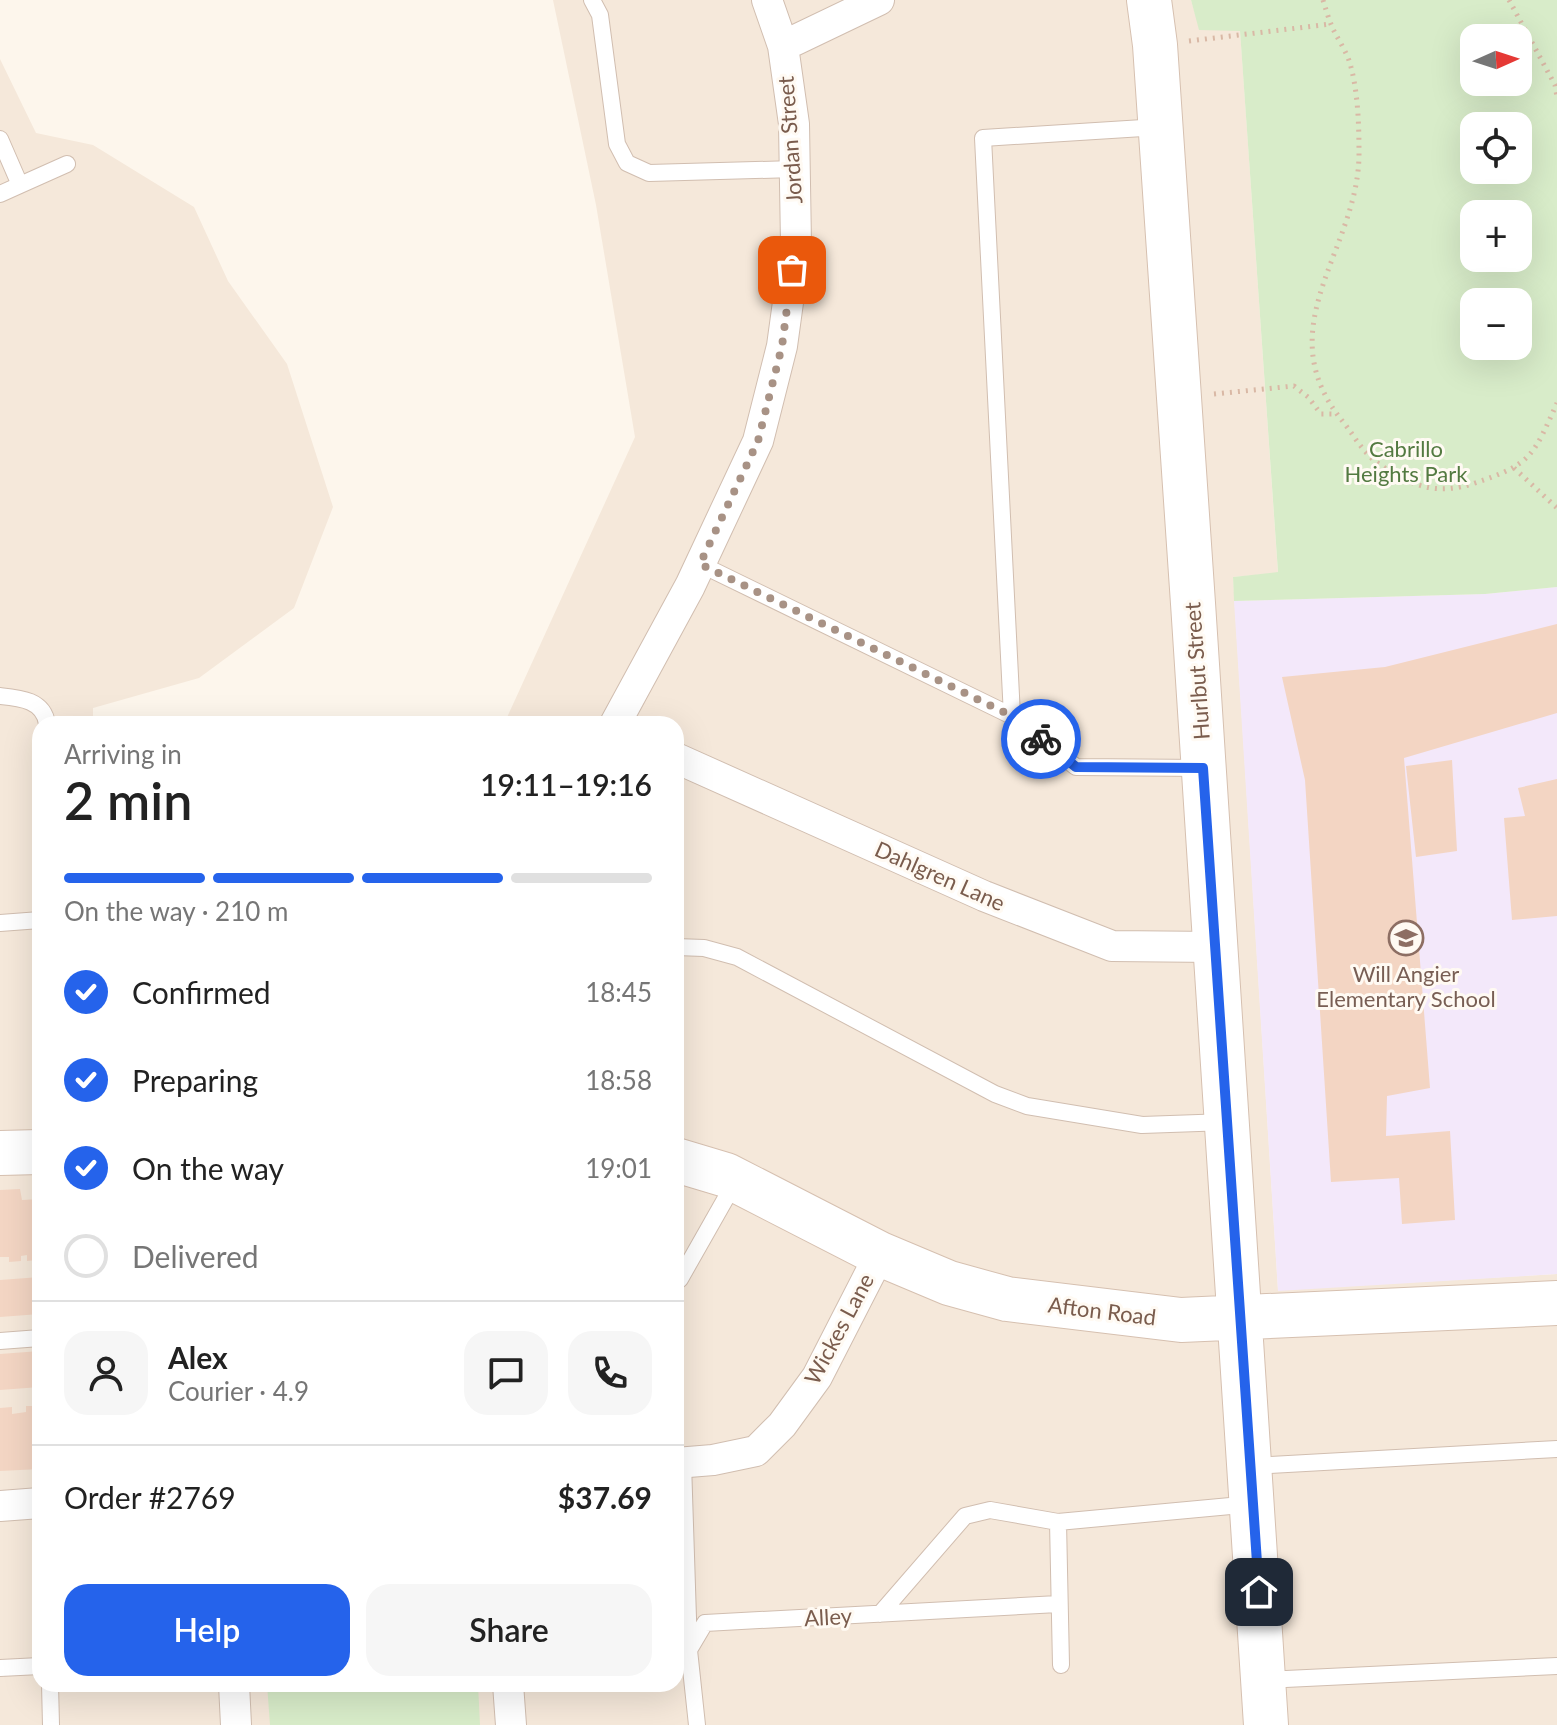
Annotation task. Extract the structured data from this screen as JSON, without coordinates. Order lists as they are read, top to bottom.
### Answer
{
  "streets": {
    "street": [
      "Jordan Street",
      "Hurlbut Street",
      "Dahlgren Lane",
      "Afton Road",
      "Wickes Lane"
    ],
    "lane": ["Alley"]
  },
  "crossings": [
    ["Hurlbut Street", "Dahlgren Lane"],
    ["Hurlbut Street", "Afton Road"],
    ["Afton Road", "Wickes Lane"]
  ],
  "parks": ["Cabrillo Heights Park"],
  "places": {
    "school or university": ["Will Angier Elementary School"]
  },
  "north": "right",
  "page": {
    "map_buttons": ["+", "−"],
    "heading": ["2 min", "Arriving in", "19:11–19:16"],
    "panel": [
      "Alex",
      "Courier · 4.9",
      "Order #2769",
      "$37.69"
    ],
    "bar": "On the way · 210 m",
    "list": [
      ["Confirmed", "18:45"],
      ["Preparing", "18:58"],
      ["On the way", "19:01"],
      "Delivered"
    ],
    "buttons": ["Help", "Share"]
  }
}
